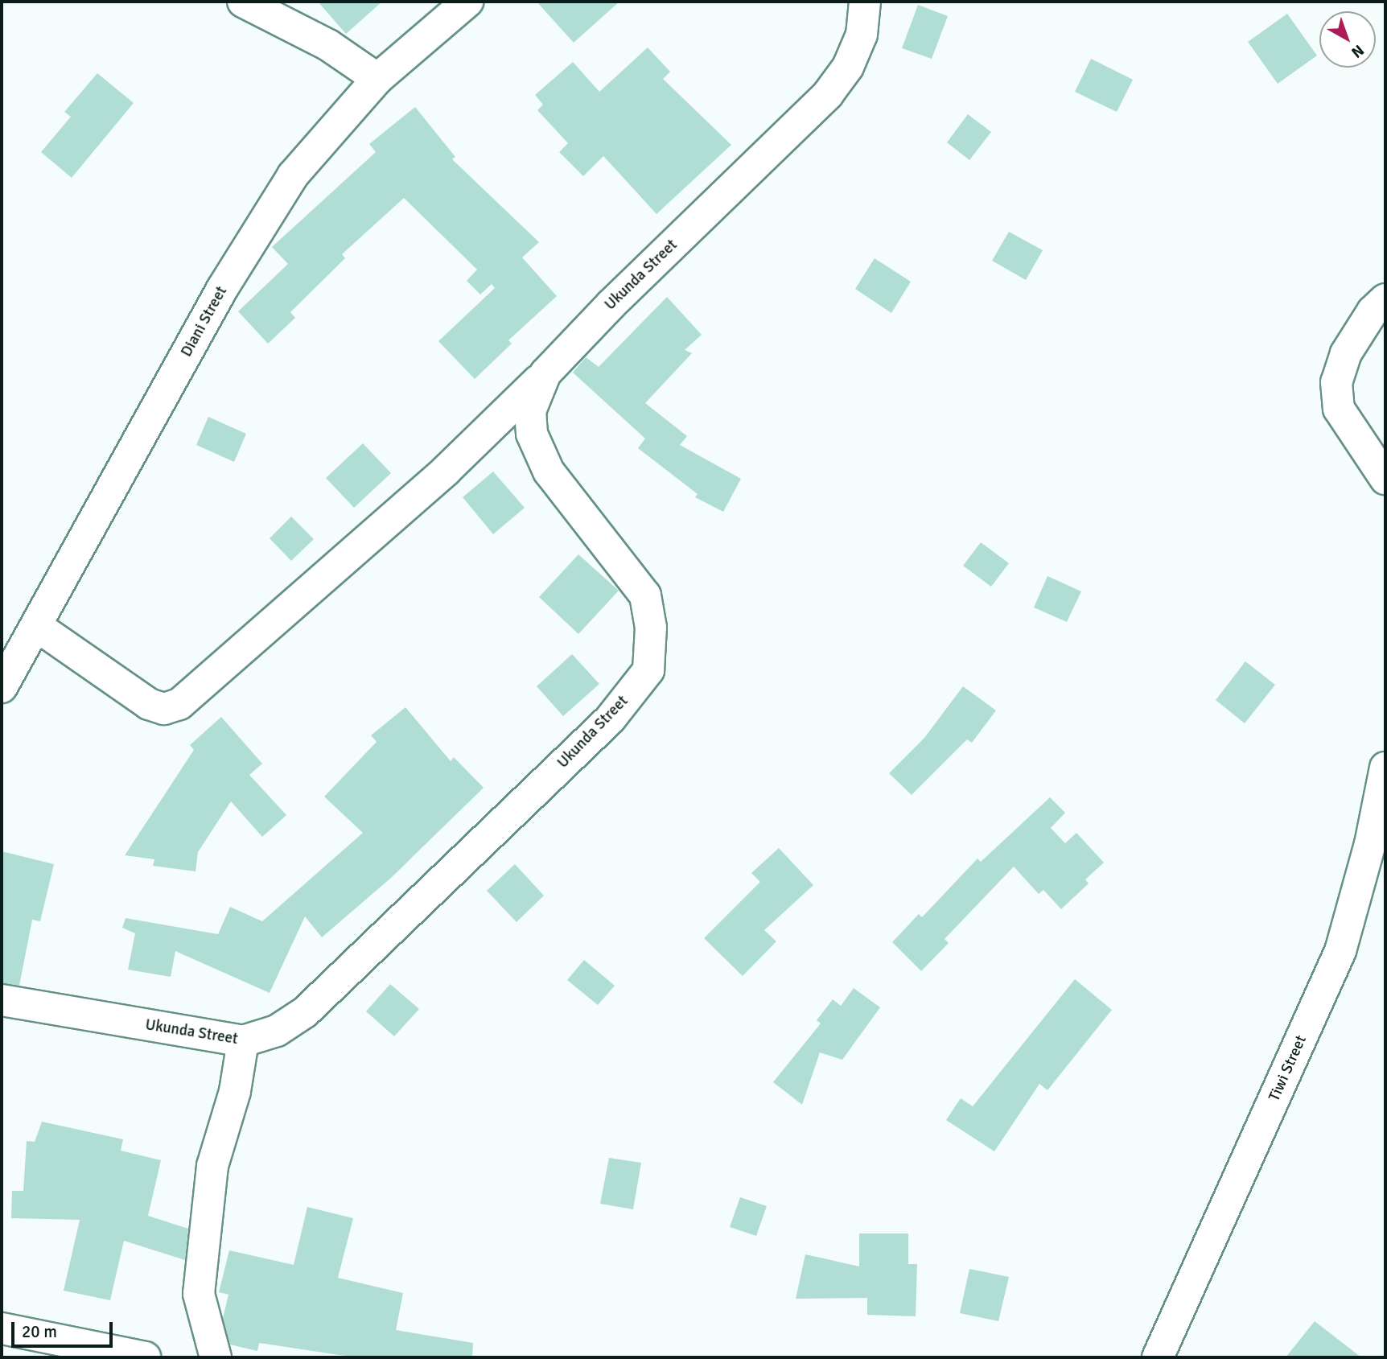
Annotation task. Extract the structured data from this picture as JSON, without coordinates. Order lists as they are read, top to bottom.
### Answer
{
  "streets": {
    "street": ["Ukunda Street", "Diani Street", "Tiwi Street"]
  },
  "scale_bar": "20 m",
  "north": "bottom right"
}
